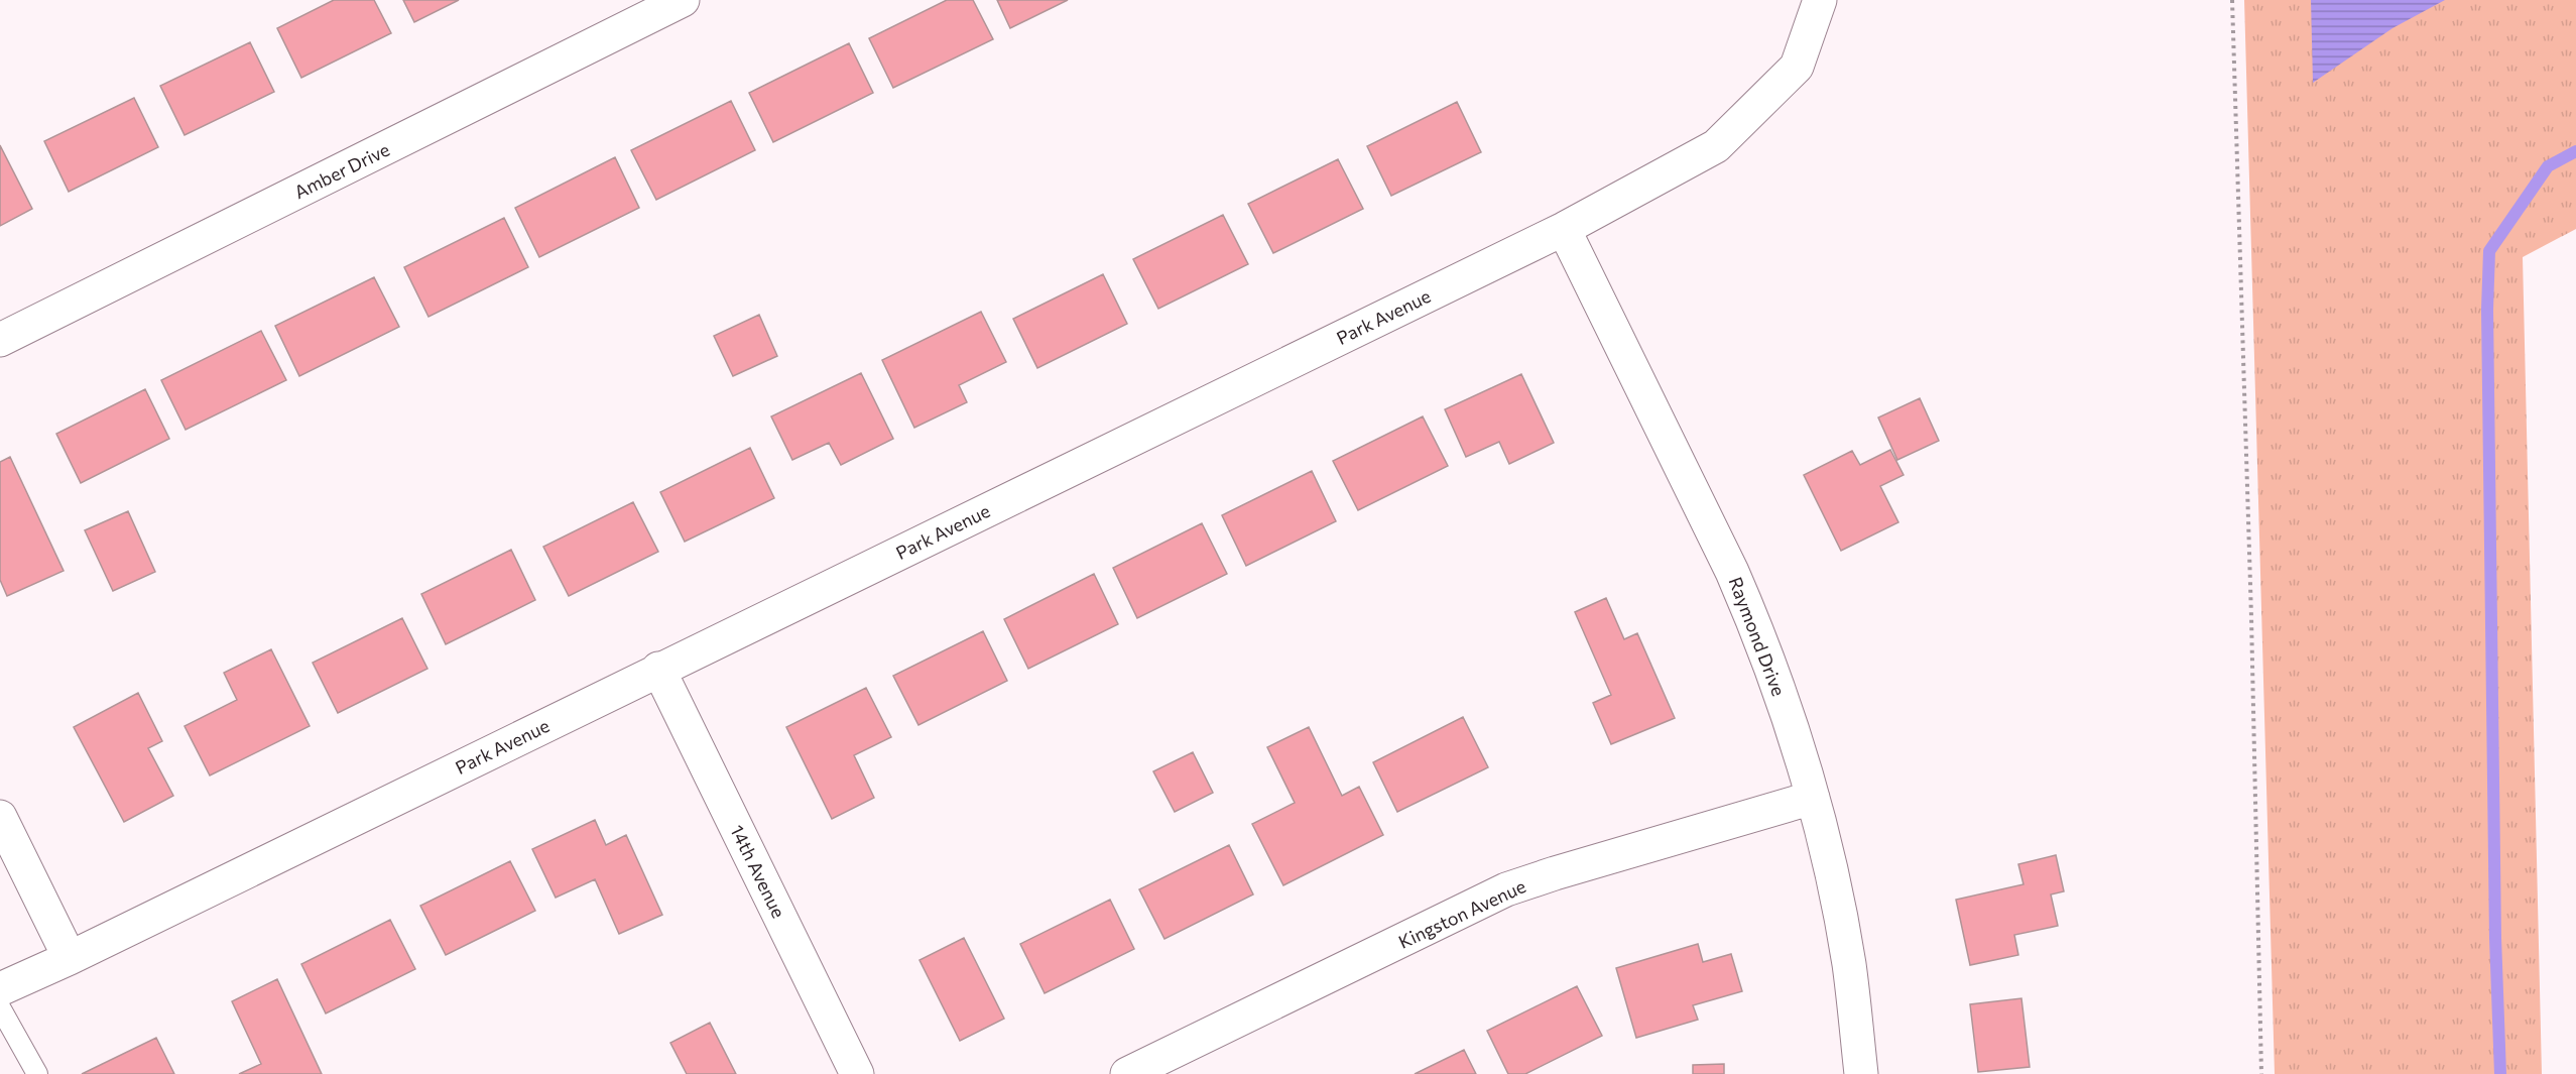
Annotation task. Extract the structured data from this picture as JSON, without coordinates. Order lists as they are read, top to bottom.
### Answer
{
  "streets": {
    "street": [
      "Amber Drive",
      "Park Avenue",
      "Raymond Drive",
      "14th Avenue",
      "Kingston Avenue"
    ]
  },
  "crossings": [
    ["Park Avenue", "Raymond Drive"],
    ["Park Avenue", "14th Avenue"],
    ["Raymond Drive", "Kingston Avenue"]
  ]
}
